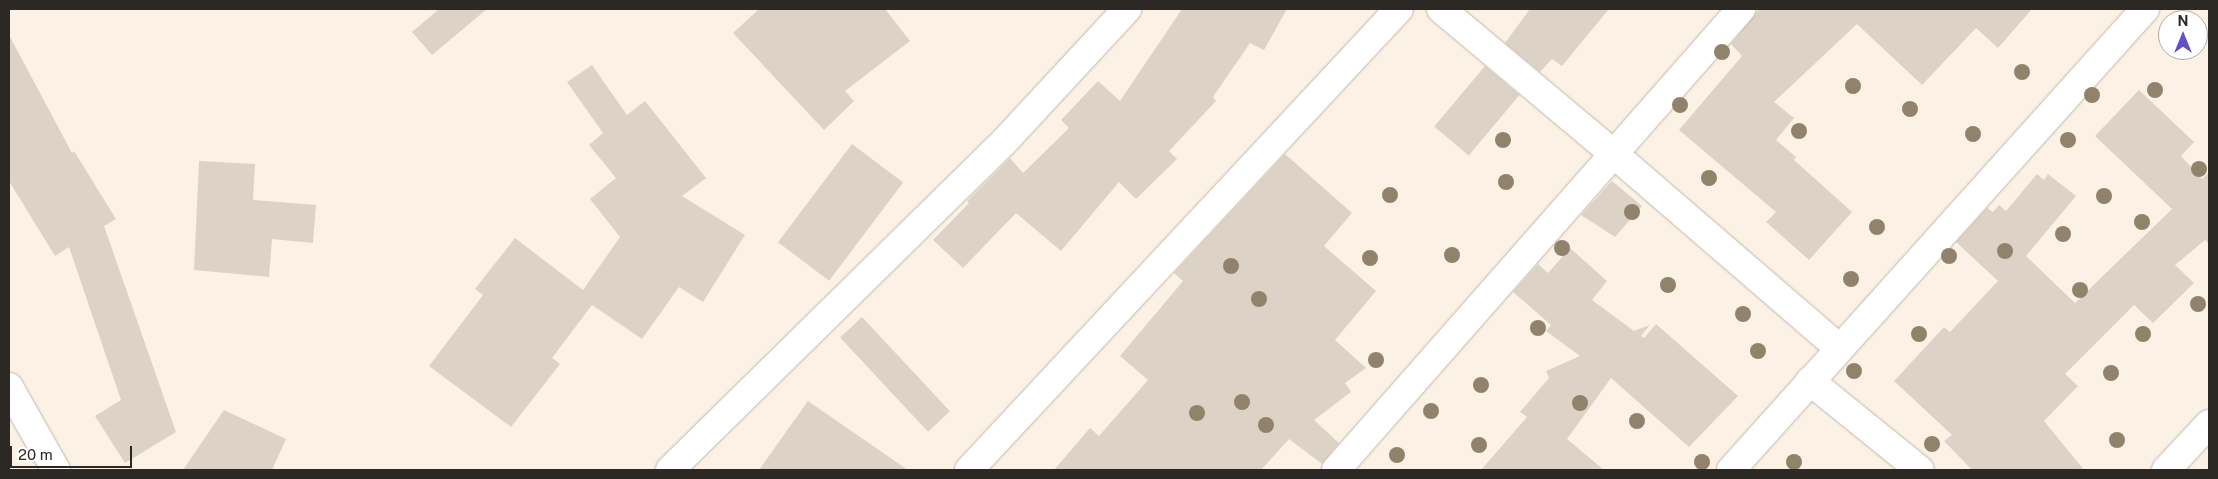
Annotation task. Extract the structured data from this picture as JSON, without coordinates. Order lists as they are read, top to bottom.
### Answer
{
  "scale_bar": "20 m",
  "north": "top"
}
